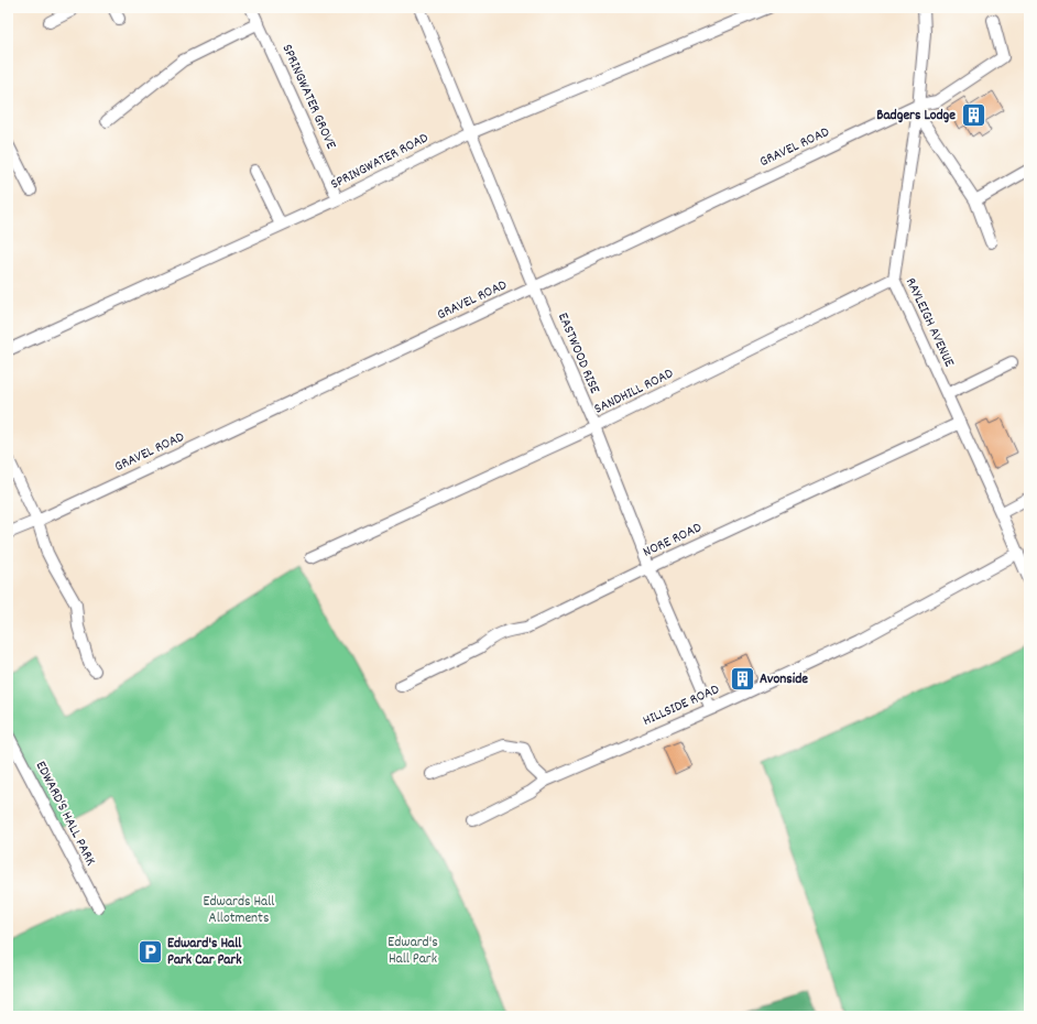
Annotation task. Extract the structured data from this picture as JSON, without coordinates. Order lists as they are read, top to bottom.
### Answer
{
  "streets": {
    "street": [
      "SPRINGWATER GROVE",
      "GRAVEL ROAD",
      "SPRINGWATER ROAD",
      "RAYLEIGH AVENUE",
      "EASTWOOD RISE",
      "SANDHILL ROAD",
      "NORE ROAD",
      "HILLSIDE ROAD",
      "EDWARD'S HALL PARK"
    ]
  },
  "crossings": [
    ["SPRINGWATER GROVE", "SPRINGWATER ROAD"],
    ["GRAVEL ROAD", "RAYLEIGH AVENUE"],
    ["GRAVEL ROAD", "EASTWOOD RISE"],
    ["SPRINGWATER ROAD", "EASTWOOD RISE"],
    ["RAYLEIGH AVENUE", "SANDHILL ROAD"],
    ["RAYLEIGH AVENUE", "NORE ROAD"],
    ["RAYLEIGH AVENUE", "HILLSIDE ROAD"],
    ["EASTWOOD RISE", "SANDHILL ROAD"],
    ["EASTWOOD RISE", "NORE ROAD"],
    ["EASTWOOD RISE", "HILLSIDE ROAD"]
  ],
  "parks": ["Edwards Hall Allotments", "Edward's Hall Park"],
  "places": {
    "building": ["Badgers Lodge", "Avonside"],
    "parking": ["Edward's Hall Park Car Park"]
  }
}
